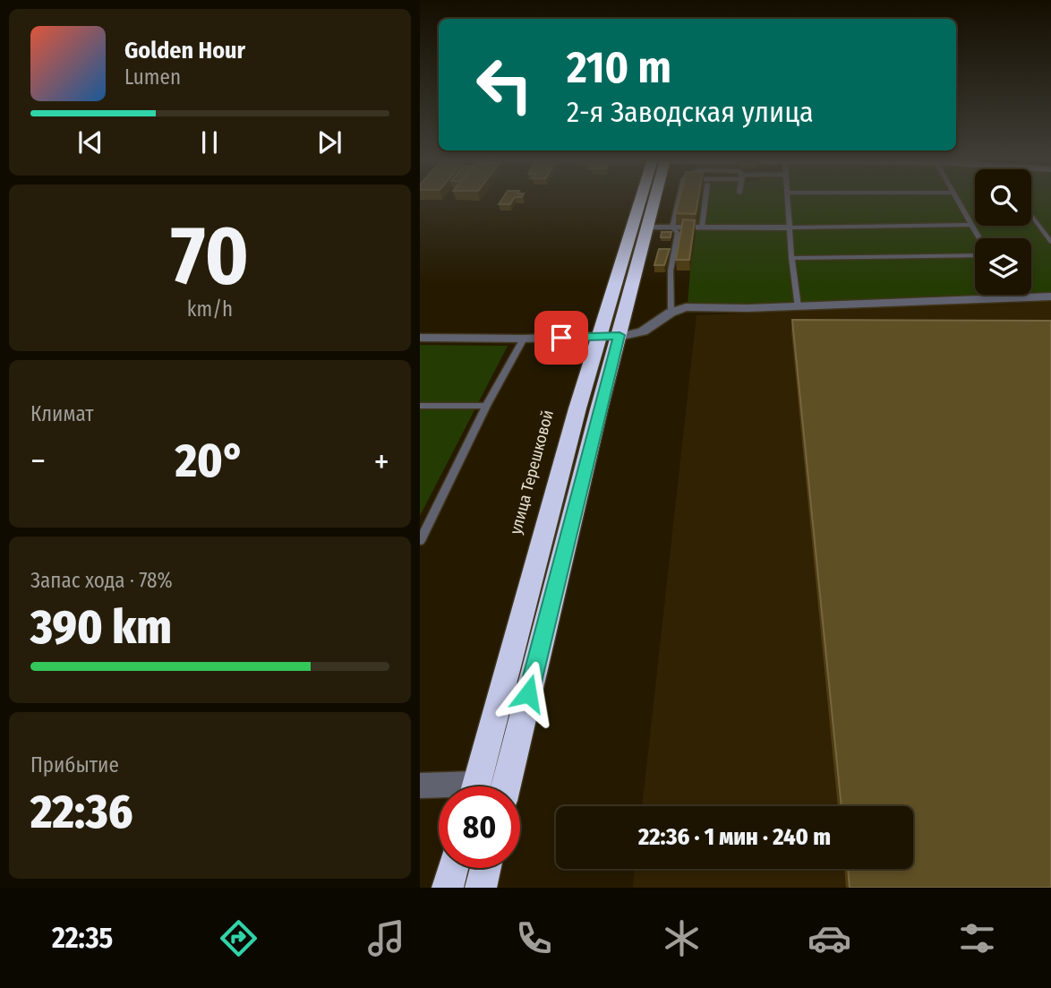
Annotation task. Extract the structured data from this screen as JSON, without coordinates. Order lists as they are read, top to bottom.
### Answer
{
  "streets": {
    "highway": ["улица Терешковой"]
  },
  "page": {
    "turn": ["210 m", "2-я Заводская улица"],
    "song": ["Golden Hour", "Lumen"],
    "tile": [
      ["70", "km/h"],
      "Климат",
      ["Запас хода · 78%", "390 km"],
      ["Прибытие", "22:36"]
    ],
    "heat": ["−", "20°", "+"],
    "limit": "80",
    "trip": "22:36 · 1 мин · 240 m",
    "tabs": "22:35"
  }
}
